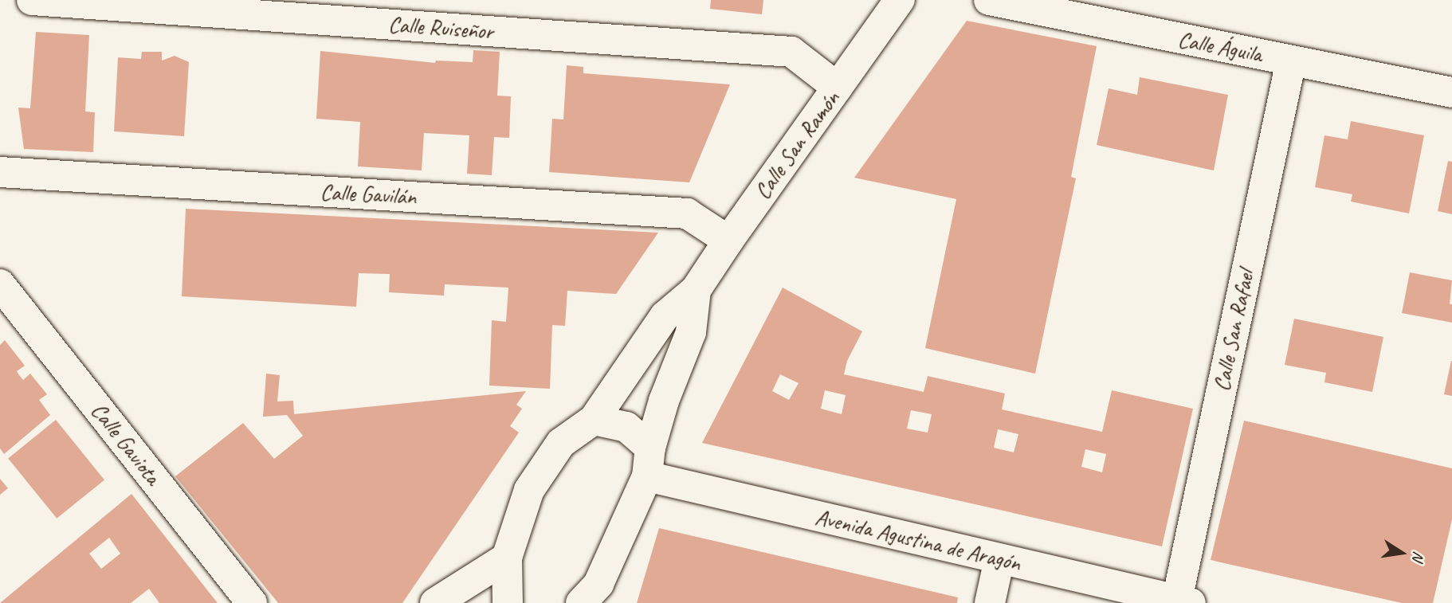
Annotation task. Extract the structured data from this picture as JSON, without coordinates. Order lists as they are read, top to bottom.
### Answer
{
  "streets": {
    "street": [
      "Calle Ruiseñor",
      "Calle Águila",
      "Calle San Ramón",
      "Calle Gavilán",
      "Calle San Rafael",
      "Calle Gaviota",
      "Avenida Agustina de Aragón"
    ]
  },
  "crossings": [
    ["Calle Ruiseñor", "Calle San Ramón"],
    ["Calle Águila", "Calle San Rafael"],
    ["Calle San Ramón", "Calle Gavilán"],
    ["Calle San Ramón", "Avenida Agustina de Aragón"],
    ["Calle San Rafael", "Avenida Agustina de Aragón"]
  ],
  "north": "right"
}
